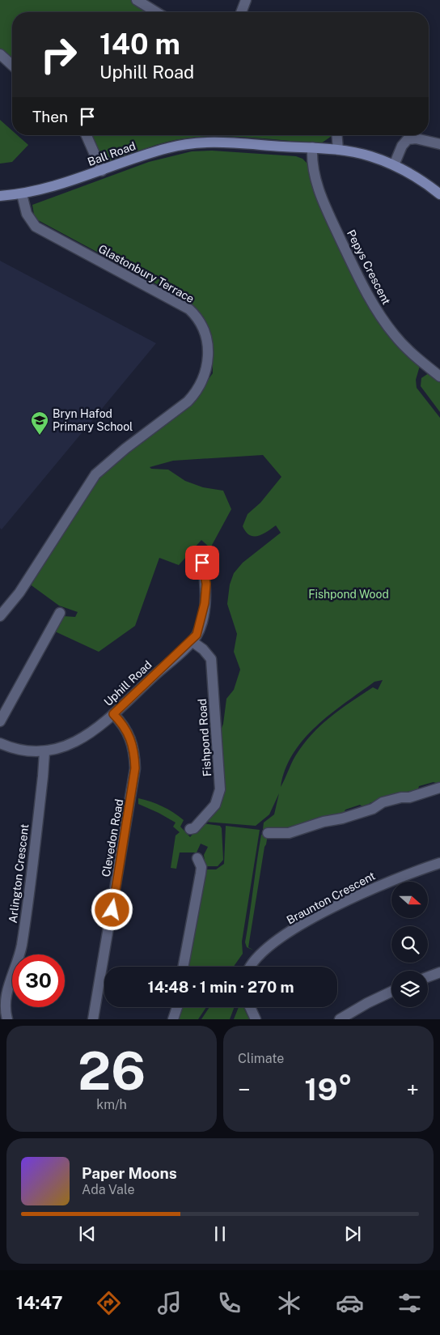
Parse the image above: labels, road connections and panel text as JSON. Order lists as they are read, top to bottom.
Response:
{
  "streets": {
    "street": [
      "Ball Road",
      "Pepys Crescent",
      "Glastonbury Terrace",
      "Uphill Road",
      "Fishpond Road",
      "Clevedon Road",
      "Arlington Crescent",
      "Braunton Crescent"
    ]
  },
  "crossings": [
    ["Ball Road", "Pepys Crescent"],
    ["Ball Road", "Glastonbury Terrace"],
    ["Uphill Road", "Fishpond Road"],
    ["Uphill Road", "Clevedon Road"],
    ["Uphill Road", "Arlington Crescent"]
  ],
  "parks": ["Fishpond Wood"],
  "places": {
    "school or university": ["Bryn Hafod Primary School"]
  },
  "north": "right",
  "page": {
    "turn": ["140 m", "Uphill Road"],
    "then": "Then",
    "limit": "30",
    "trip": "14:48 · 1 min · 270 m",
    "tile": [
      ["26", "km/h"],
      "Climate"
    ],
    "heat": ["−", "19°", "+"],
    "song": ["Paper Moons", "Ada Vale"],
    "tabs": "14:47"
  }
}
